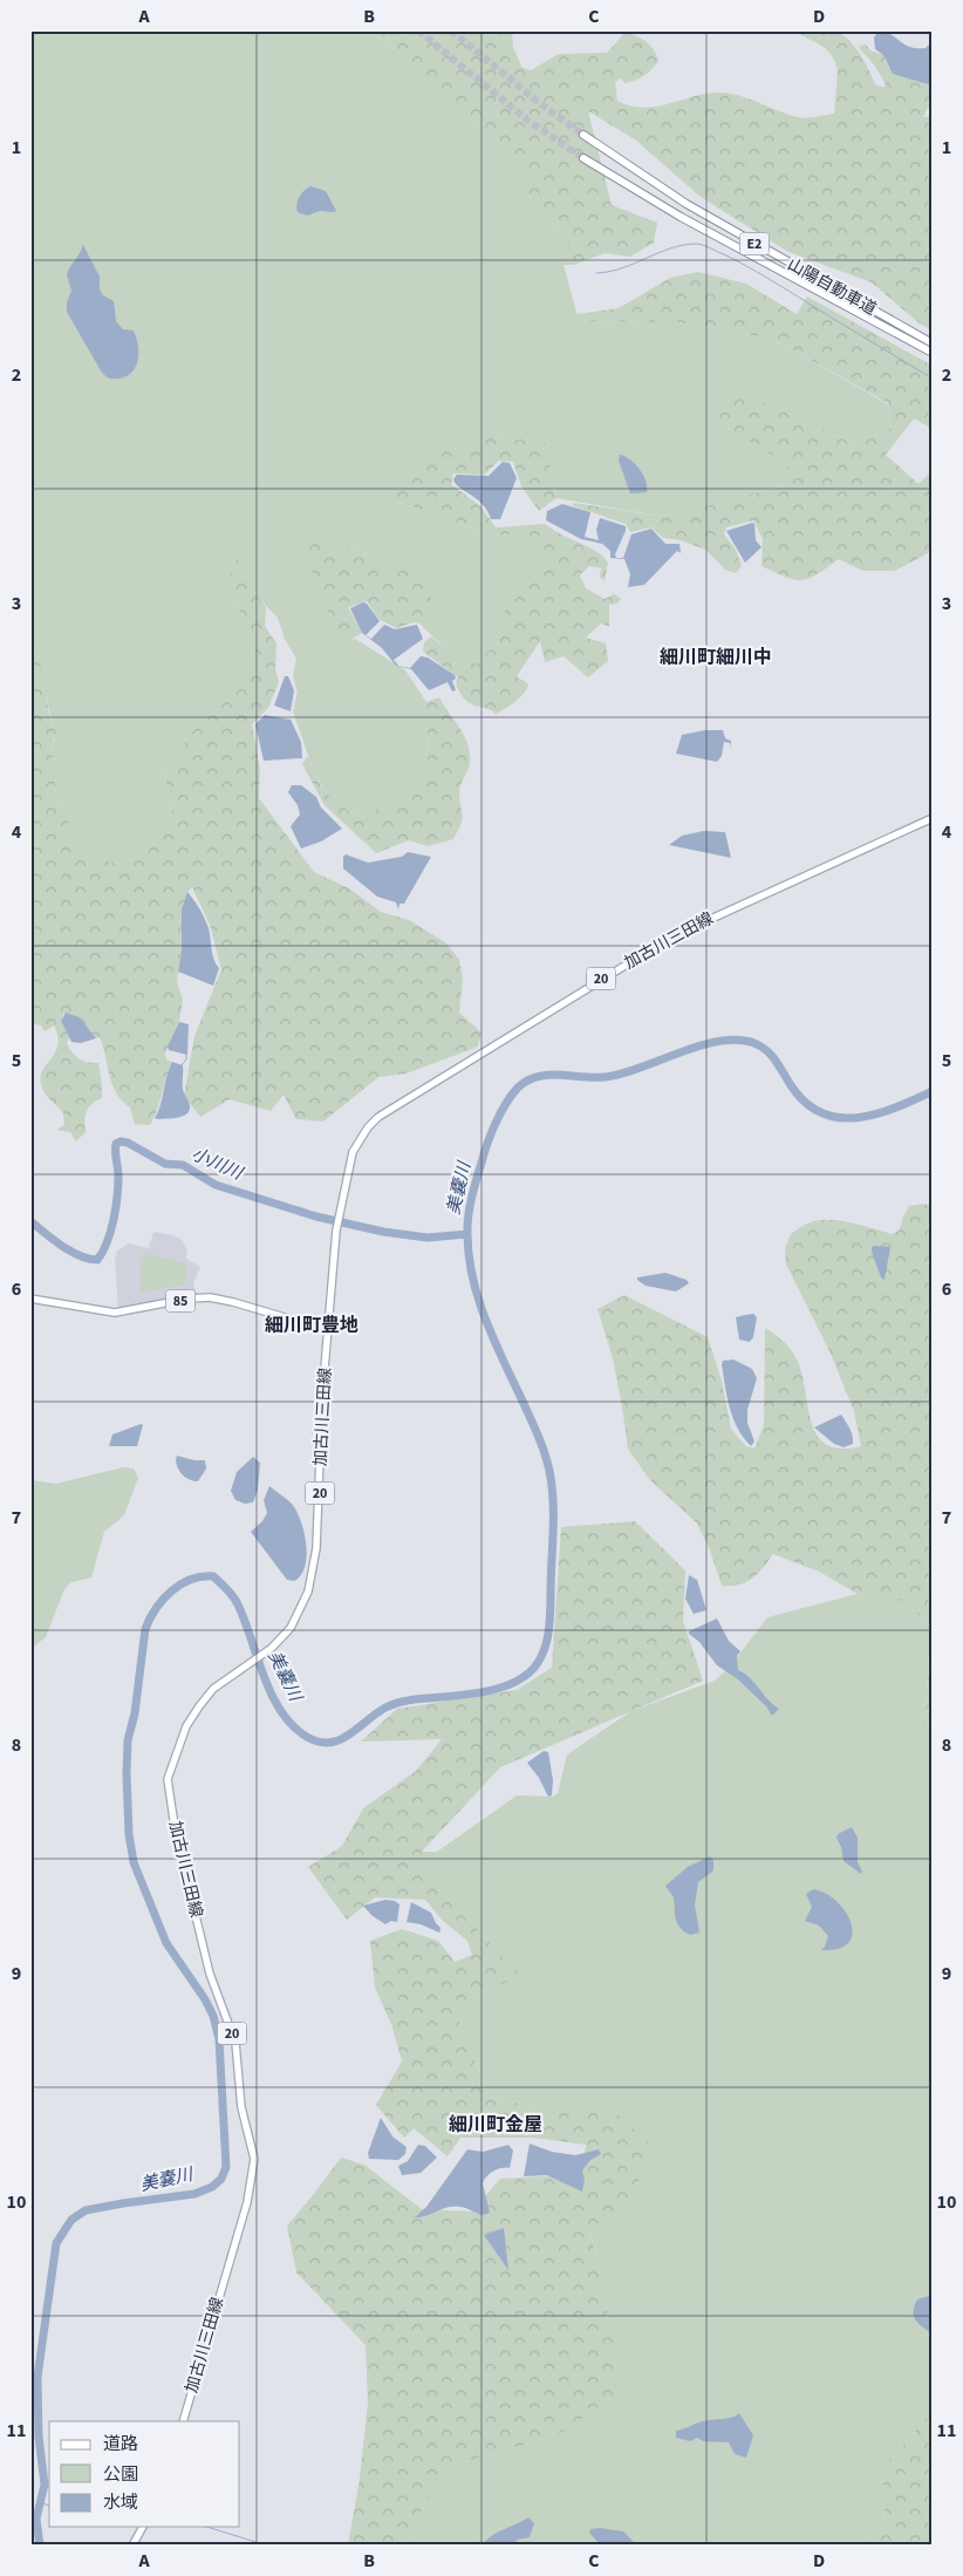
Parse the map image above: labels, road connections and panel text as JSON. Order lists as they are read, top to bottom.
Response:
{
  "streets": {
    "highway": ["E2", "山陽自動車道"],
    "main road": ["加古川三田線", "20", "85"]
  },
  "crossings": [
    ["加古川三田線", "85"]
  ],
  "districts": ["細川町細川中", "細川町豊地", "細川町金屋"],
  "water": ["小川川", "美嚢川"],
  "legend": ["道路", "公園", "水域"],
  "grid": {
    "columns": [
      "A",
      "B",
      "C",
      "D"
    ],
    "rows": [
      "1",
      "2",
      "3",
      "4",
      "5",
      "6",
      "7",
      "8",
      "9",
      "10",
      "11"
    ]
  }
}
